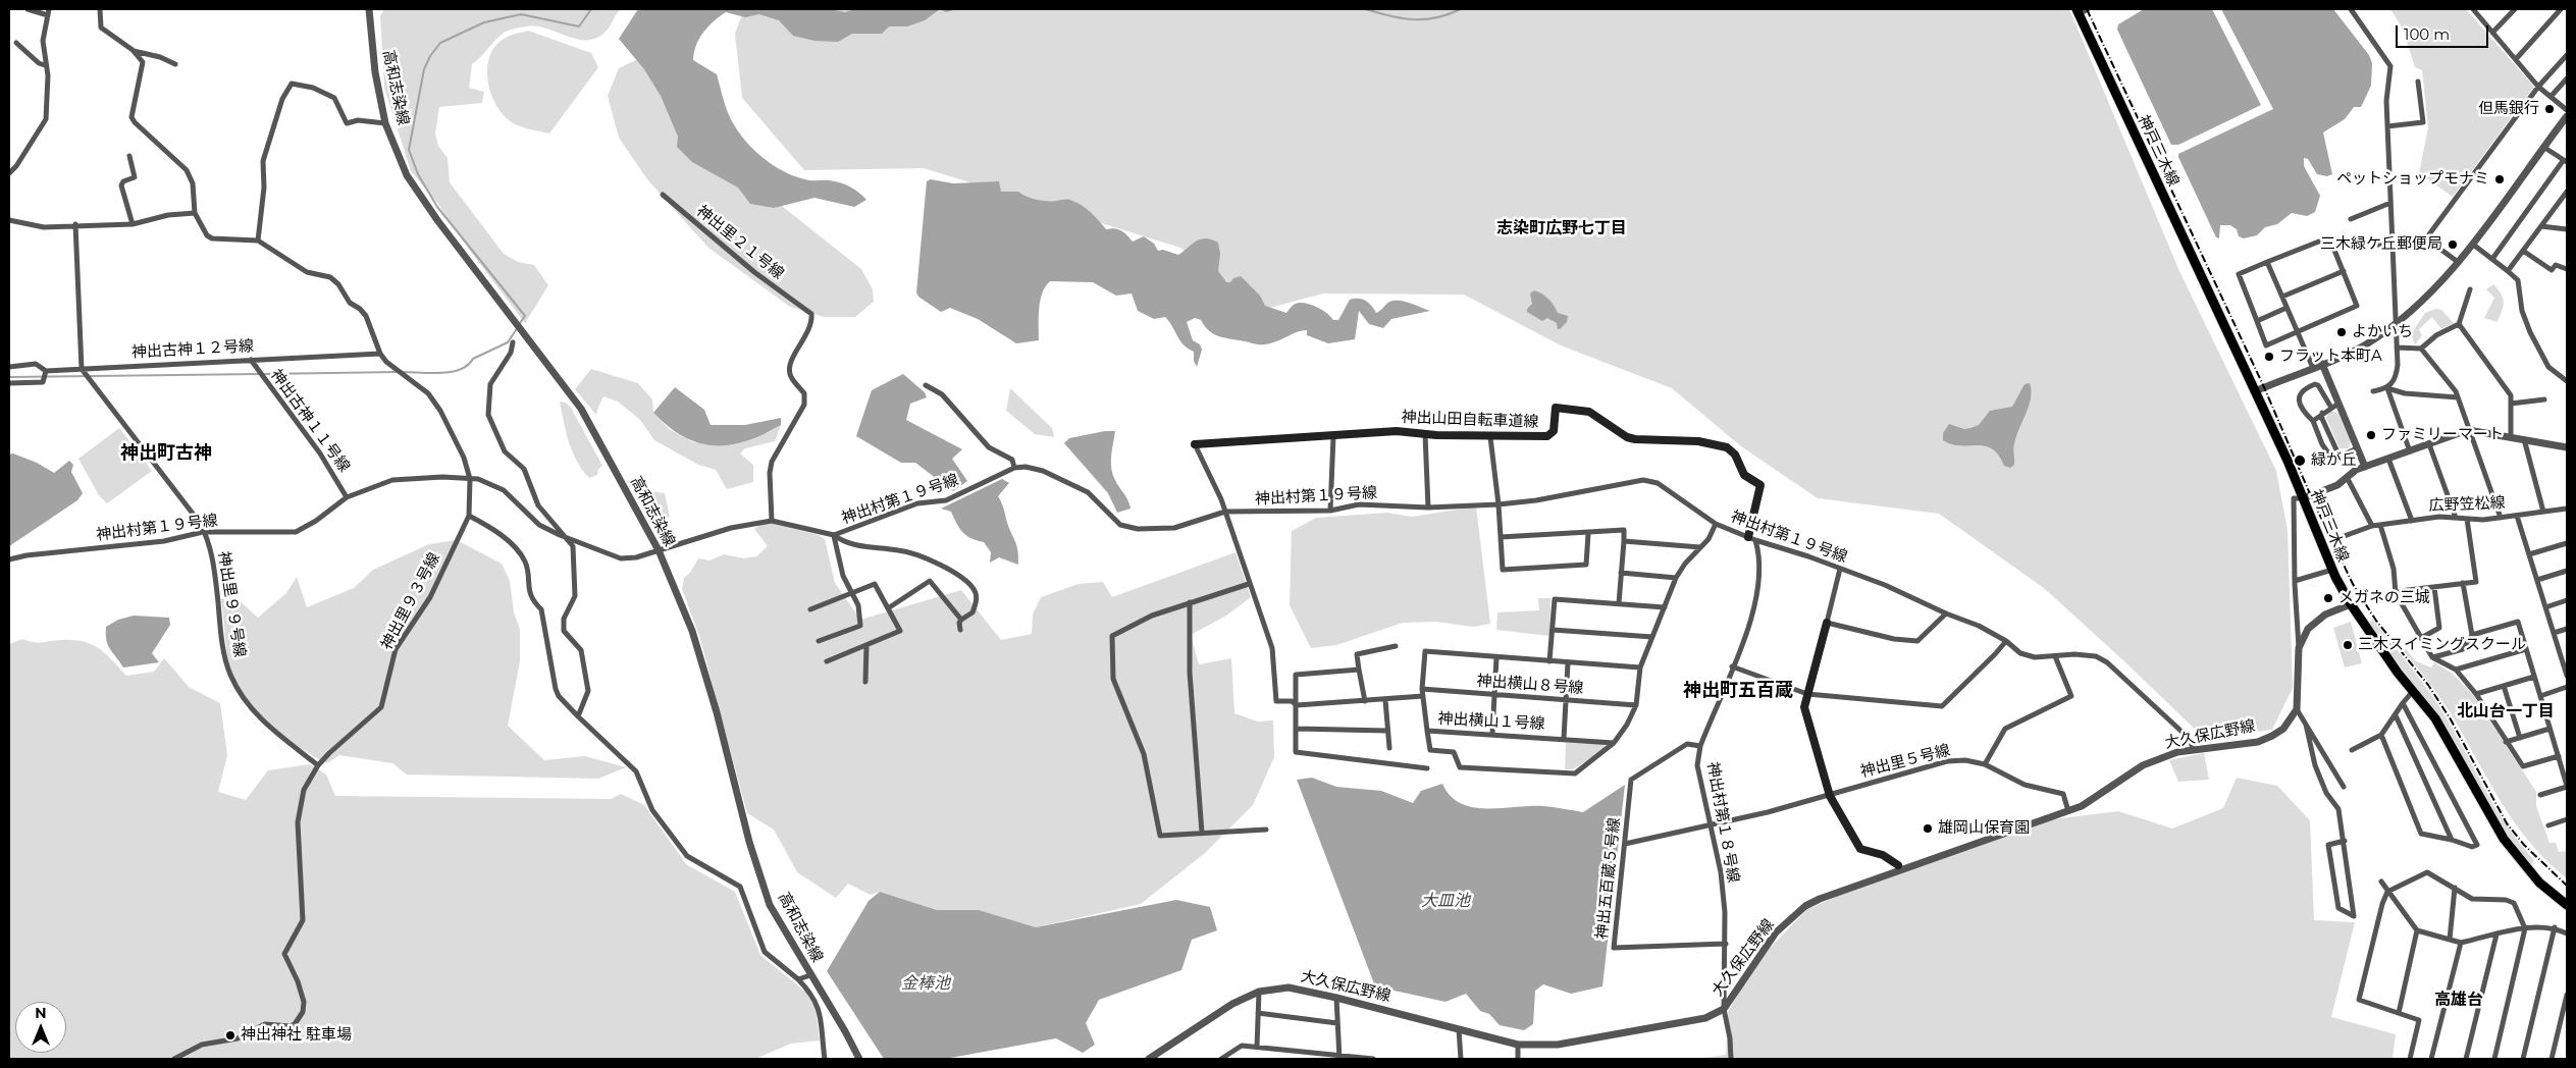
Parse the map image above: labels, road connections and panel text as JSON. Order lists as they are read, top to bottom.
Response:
{
  "streets": {
    "main road": ["神戸三木線", "神出山田自転車道線"],
    "street": [
      "高和志染線",
      "神出里２１号線",
      "神出古神１２号線",
      "神出古神１１号線",
      "神出村第１９号線",
      "広野笠松線",
      "神出里９３号線",
      "神出里９９号線",
      "神出横山８号線",
      "神出横山１号線",
      "大久保広野線",
      "神出里５号線",
      "神出村第１８号線",
      "神出五百蔵５号線"
    ]
  },
  "crossings": [
    ["高和志染線", "神出村第１９号線"],
    ["神出里２１号線", "神出村第１９号線"],
    ["神出古神１２号線", "神出古神１１号線"],
    ["神出山田自転車道線", "神出村第１９号線"],
    ["神出山田自転車道線", "神出村第１８号線"],
    ["神出古神１１号線", "神出村第１９号線"],
    ["神出村第１９号線", "神出里９９号線"],
    ["神出村第１９号線", "大久保広野線"],
    ["神出村第１９号線", "神出村第１８号線"],
    ["神出里９３号線", "神出里９９号線"],
    ["神出横山８号線", "神出横山１号線"],
    ["大久保広野線", "神出里５号線"],
    ["大久保広野線", "神出村第１８号線"],
    ["神出里５号線", "神出村第１８号線"],
    ["神出里５号線", "神出五百蔵５号線"],
    ["神出村第１８号線", "神出五百蔵５号線"]
  ],
  "districts": [
    "志染町広野七丁目",
    "神出町古神",
    "神出町五百蔵",
    "北山台一丁目",
    "高雄台"
  ],
  "water": ["大皿池", "金棒池"],
  "places": [
    "但馬銀行",
    "ペットショップモナミ",
    "三木緑ケ丘郵便局",
    "よかいち",
    "フラット本町A",
    "ファミリーマート",
    "緑が丘",
    "メガネの三城",
    "三木スイミングスクール",
    "雄岡山保育園",
    "神出神社 駐車場"
  ],
  "scale_bar": "100 m",
  "north": "top"
}
